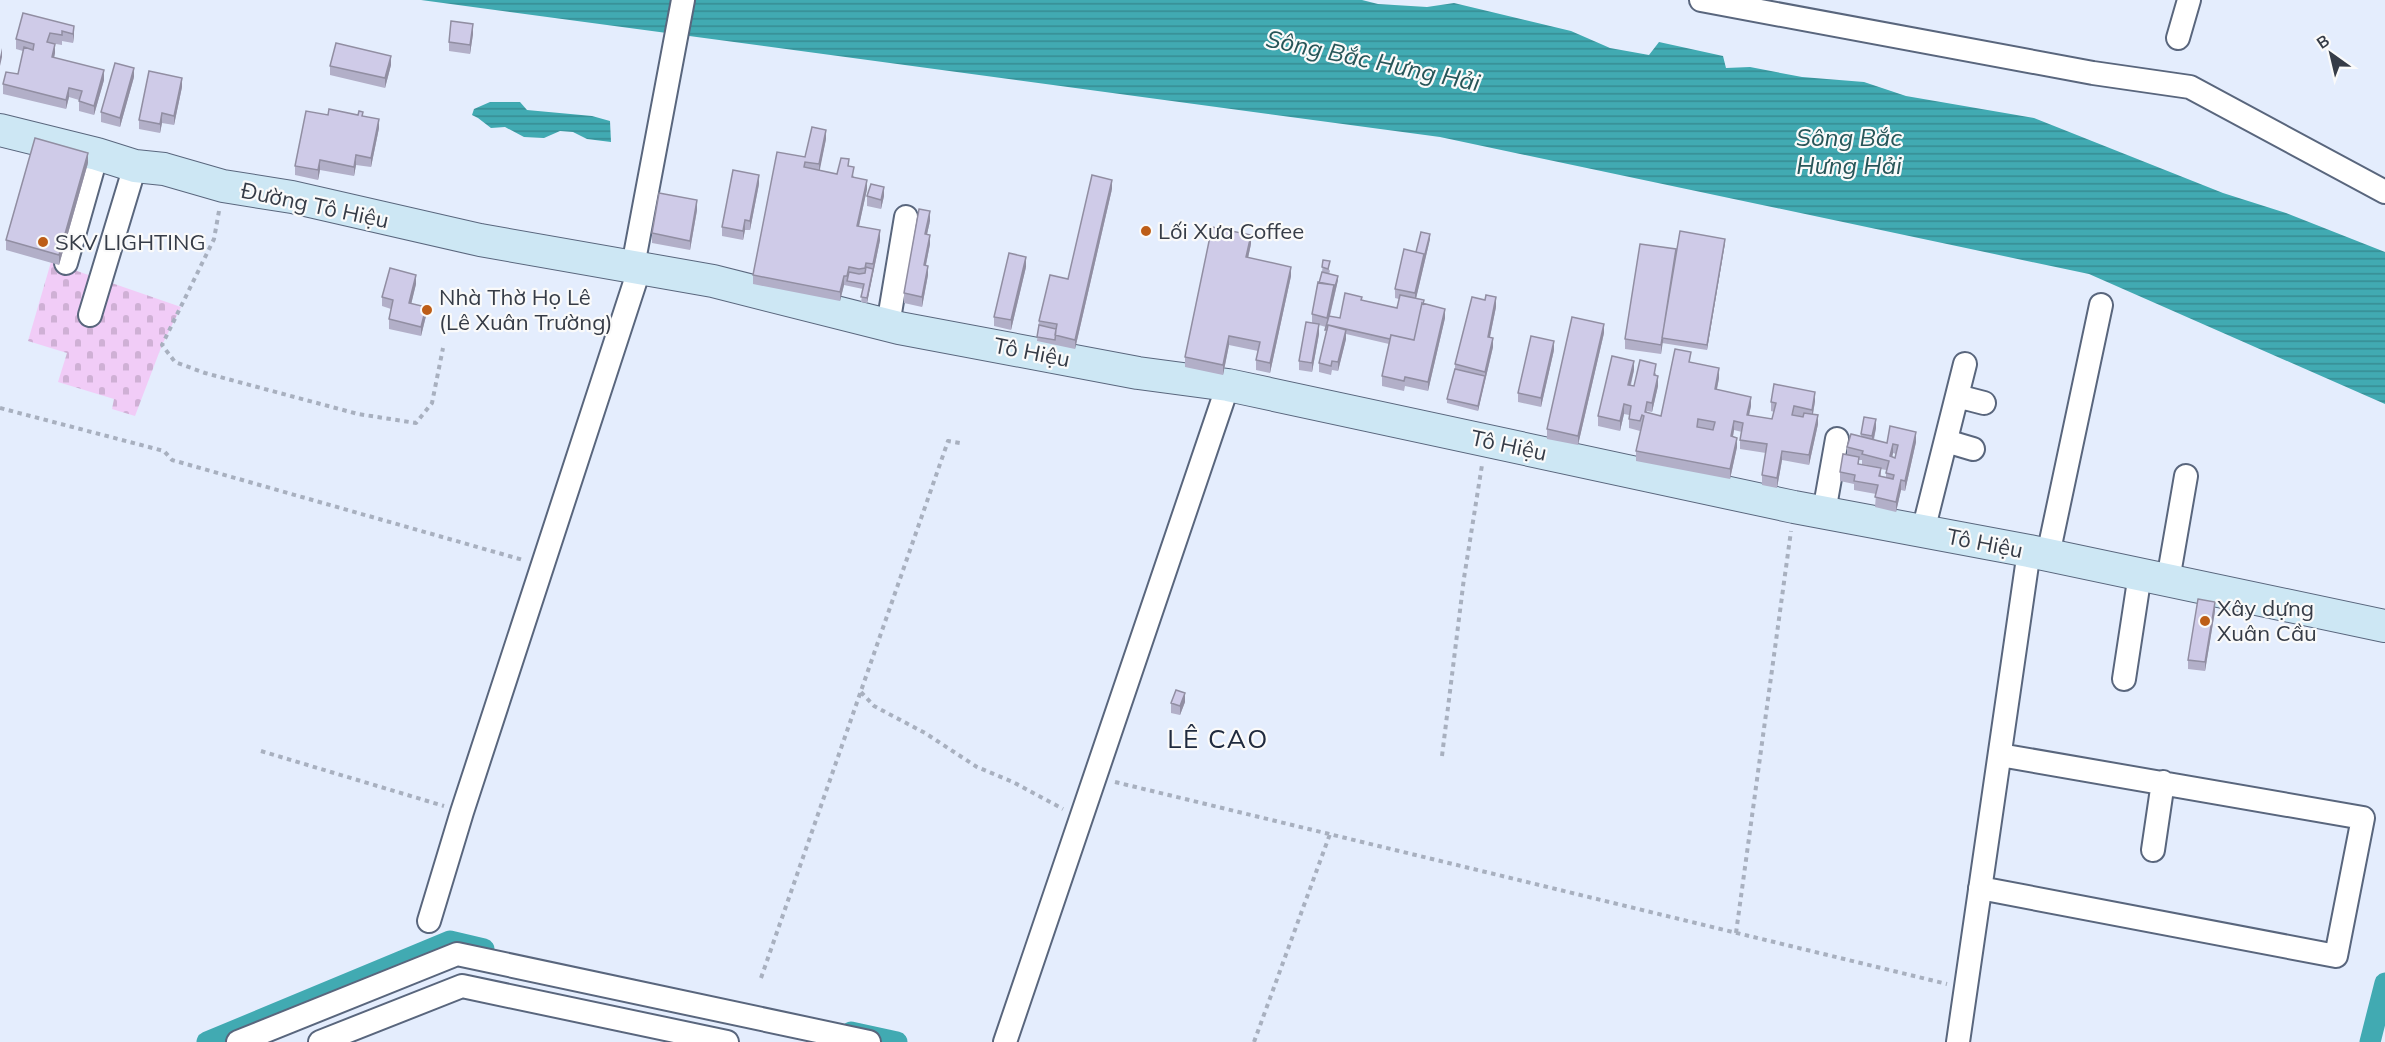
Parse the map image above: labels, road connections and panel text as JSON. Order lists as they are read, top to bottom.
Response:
{
  "streets": {
    "main road": ["Đường Tô Hiệu", "Tô Hiệu"]
  },
  "crossings": [
    ["Đường Tô Hiệu", "Tô Hiệu"]
  ],
  "districts": ["LÊ CAO"],
  "water": ["Sông Bắc Hưng Hải"],
  "places": [
    "Lối Xưa Coffee",
    "SKV LIGHTING",
    "Nhà Thờ Họ Lê (Lê Xuân Trường)",
    "Xây dựng Xuân Cầu"
  ],
  "north": "top left"
}
